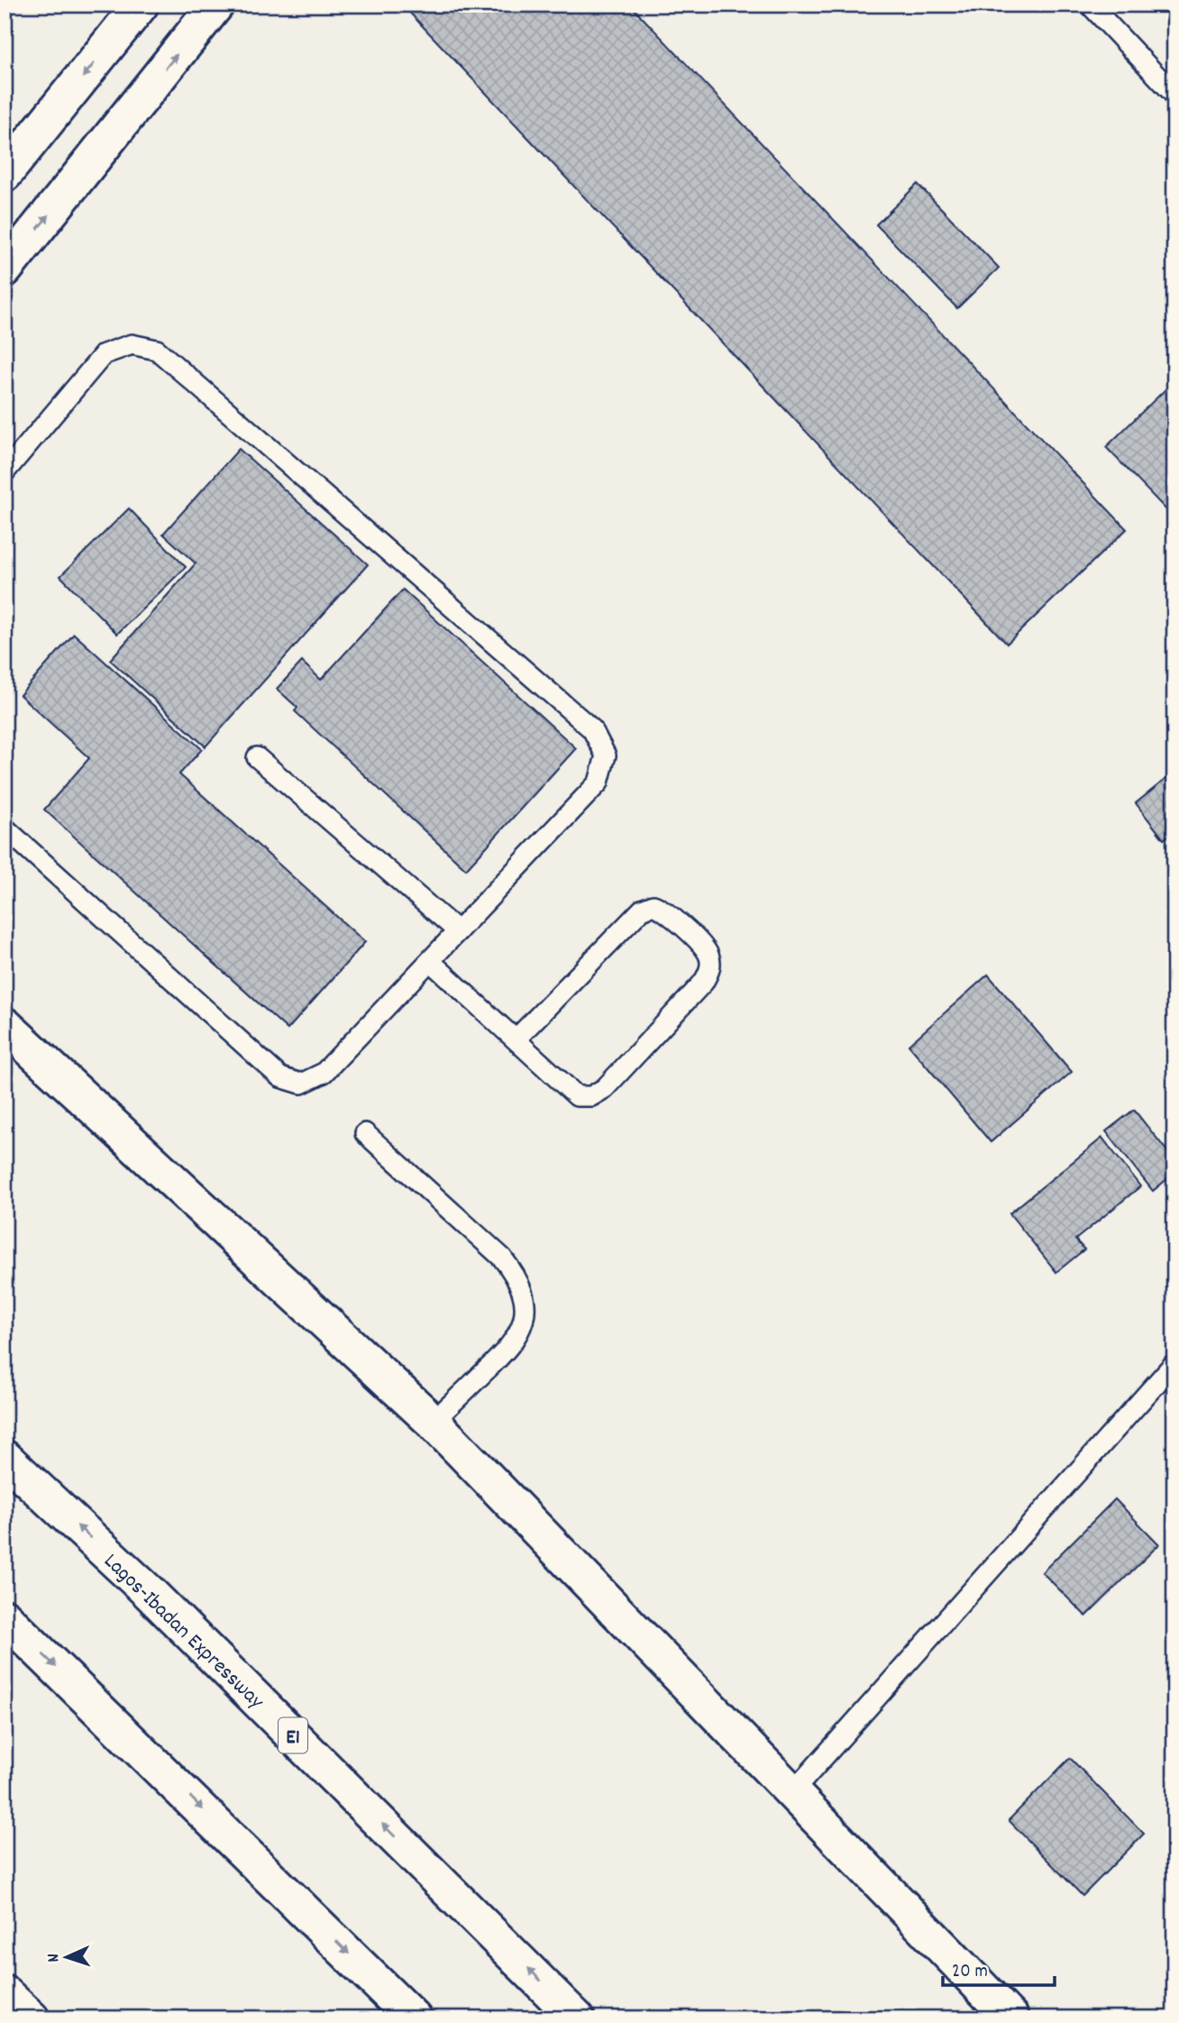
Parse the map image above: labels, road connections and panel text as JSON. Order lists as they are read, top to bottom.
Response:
{
  "streets": {
    "main road": ["Lagos-Ibadan Expressway", "E1"]
  },
  "scale_bar": "20 m",
  "north": "left"
}
